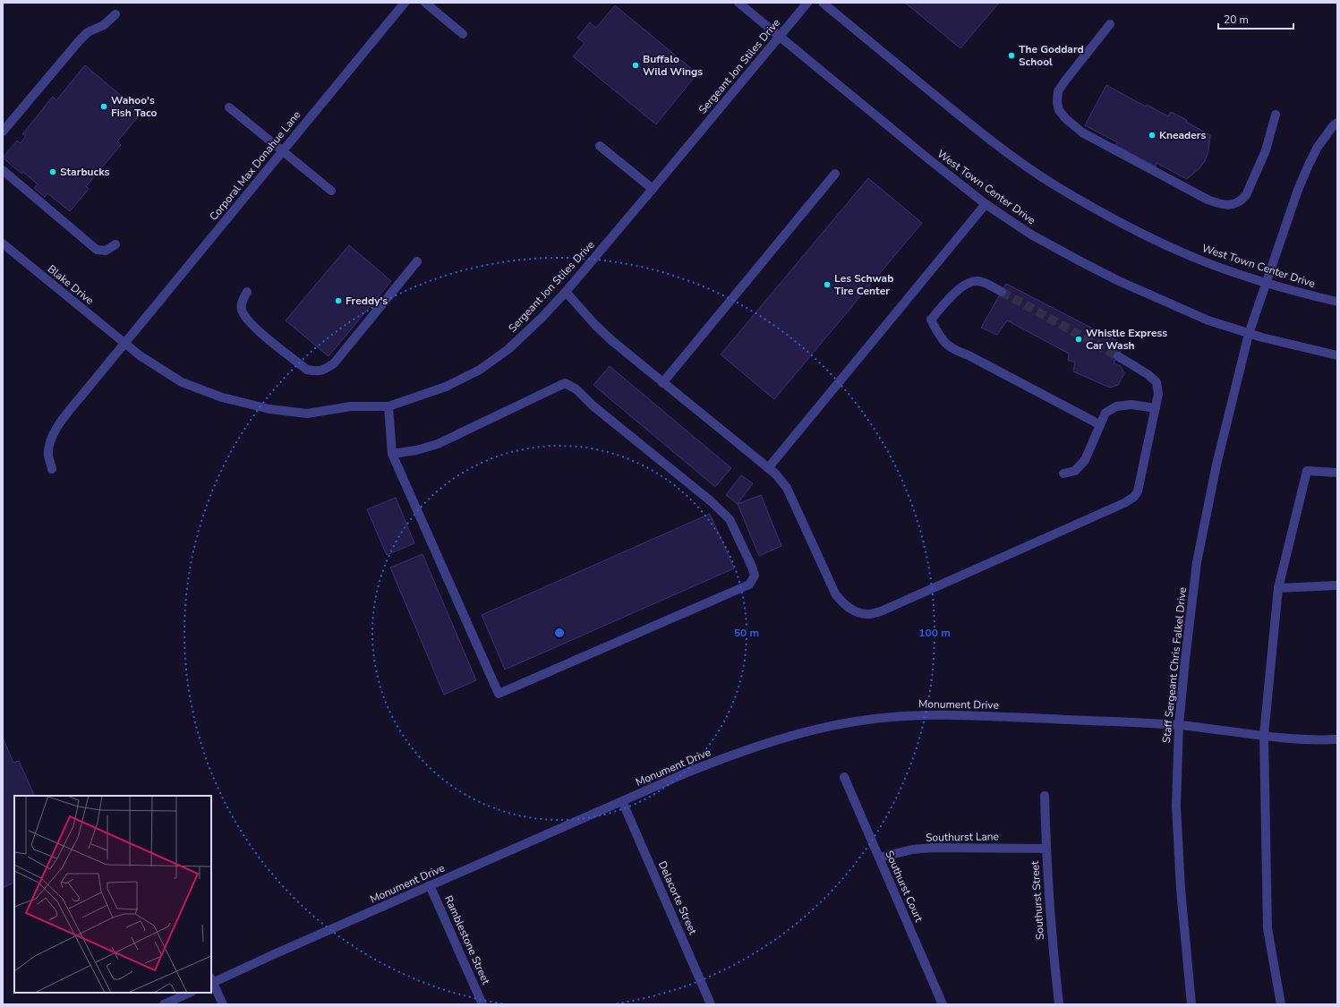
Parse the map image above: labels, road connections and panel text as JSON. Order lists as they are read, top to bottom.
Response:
{
  "streets": {
    "street": [
      "Sergeant Jon Stiles Drive",
      "Corporal Max Donahue Lane",
      "West Town Center Drive",
      "Blake Drive",
      "Staff Sergeant Chris Falkel Drive",
      "Monument Drive",
      "Southurst Lane",
      "Southurst Court",
      "Delacorte Street",
      "Southurst Street",
      "Ramblestone Street"
    ]
  },
  "crossings": [
    ["Sergeant Jon Stiles Drive", "Corporal Max Donahue Lane"],
    ["Sergeant Jon Stiles Drive", "West Town Center Drive"],
    ["Sergeant Jon Stiles Drive", "Blake Drive"],
    ["Corporal Max Donahue Lane", "Blake Drive"],
    ["West Town Center Drive", "Staff Sergeant Chris Falkel Drive"],
    ["Staff Sergeant Chris Falkel Drive", "Monument Drive"],
    ["Monument Drive", "Delacorte Street"],
    ["Monument Drive", "Ramblestone Street"],
    ["Southurst Lane", "Southurst Court"],
    ["Southurst Lane", "Southurst Street"]
  ],
  "places": [
    "The Goddard School",
    "Buffalo Wild Wings",
    "Wahoo's Fish Taco",
    "Kneaders",
    "Starbucks",
    "Les Schwab Tire Center",
    "Freddy's",
    "Whistle Express Car Wash"
  ],
  "scale_bar": "20 m",
  "rings": ["50 m", "100 m"]
}
